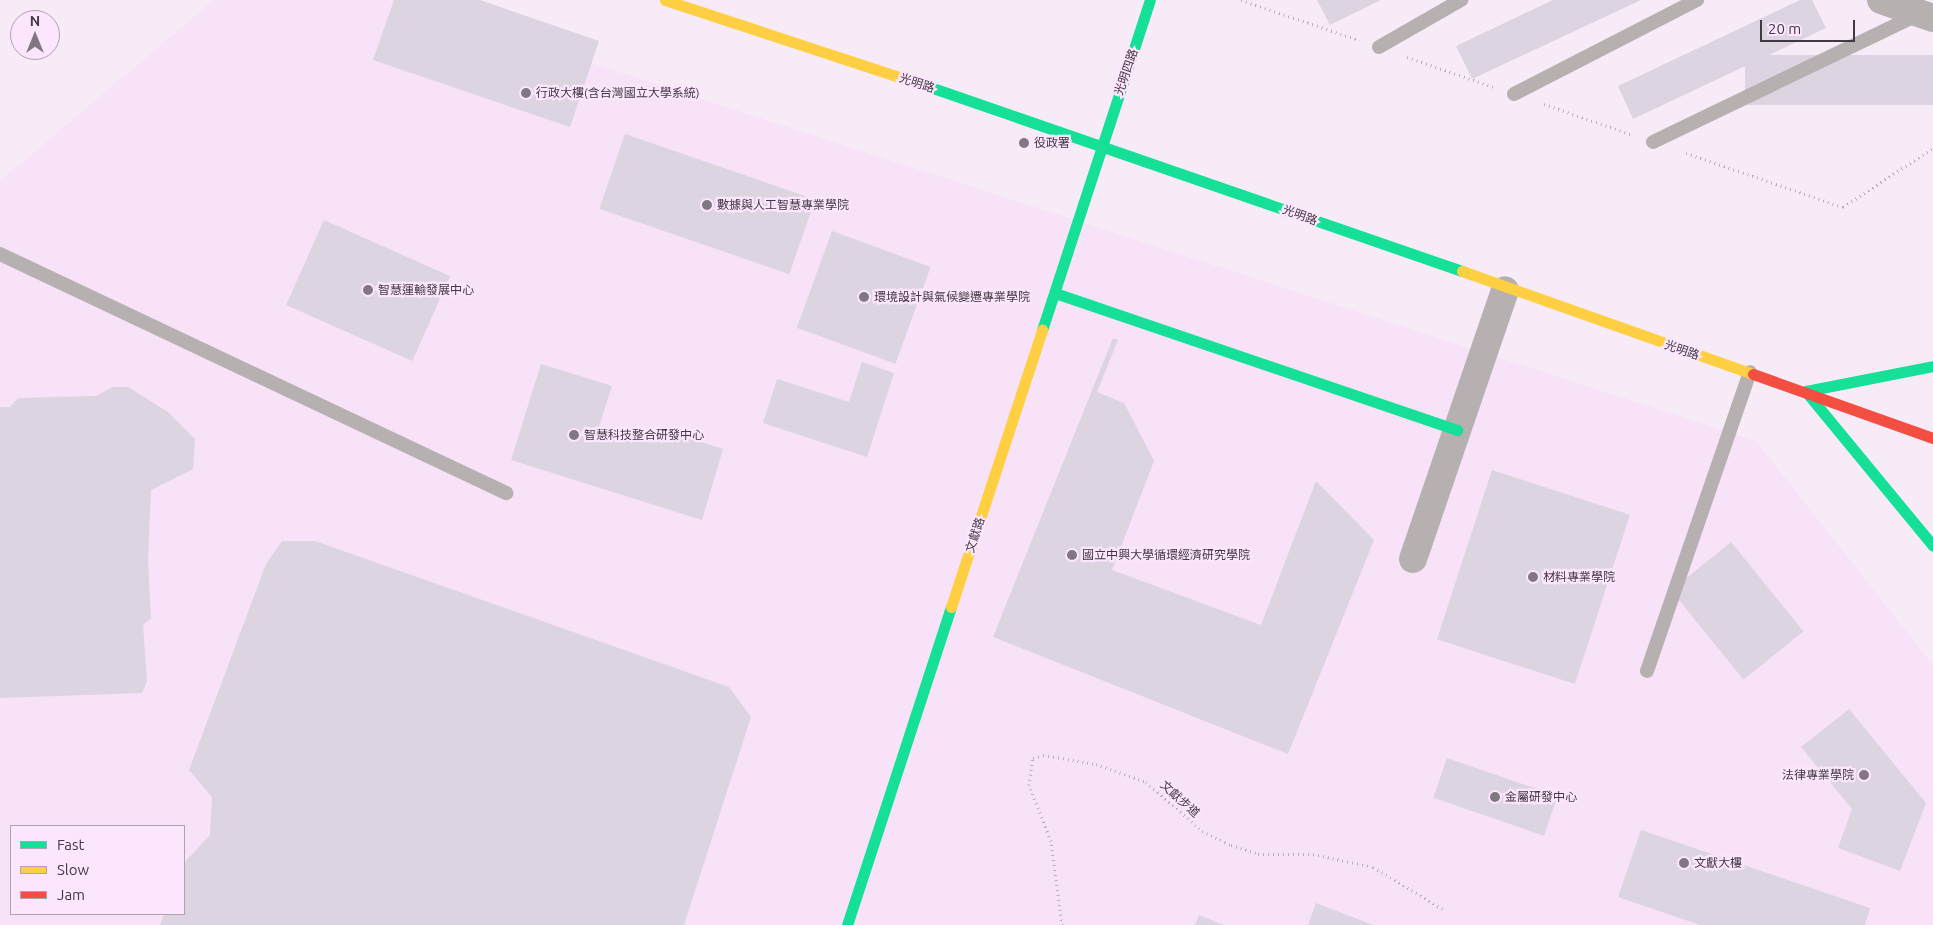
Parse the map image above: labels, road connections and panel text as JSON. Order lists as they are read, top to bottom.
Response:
{
  "streets": {
    "street": ["光明四路", "光明路", "文獻路"],
    "path": ["文獻步道"]
  },
  "crossings": [
    ["光明四路", "光明路"],
    ["光明四路", "文獻路"],
    ["光明路", "文獻路"]
  ],
  "places": [
    "行政大樓(含台灣國立大學系統)",
    "役政署",
    "數據與人工智慧專業學院",
    "智慧運輸發展中心",
    "環境設計與氣候變遷專業學院",
    "智慧科技整合研發中心",
    "國立中興大學循環經濟研究學院",
    "材料專業學院",
    "法律專業學院",
    "金屬研發中心",
    "文獻大樓"
  ],
  "legend": ["Fast", "Slow", "Jam"],
  "scale_bar": "20 m",
  "north": "top"
}
